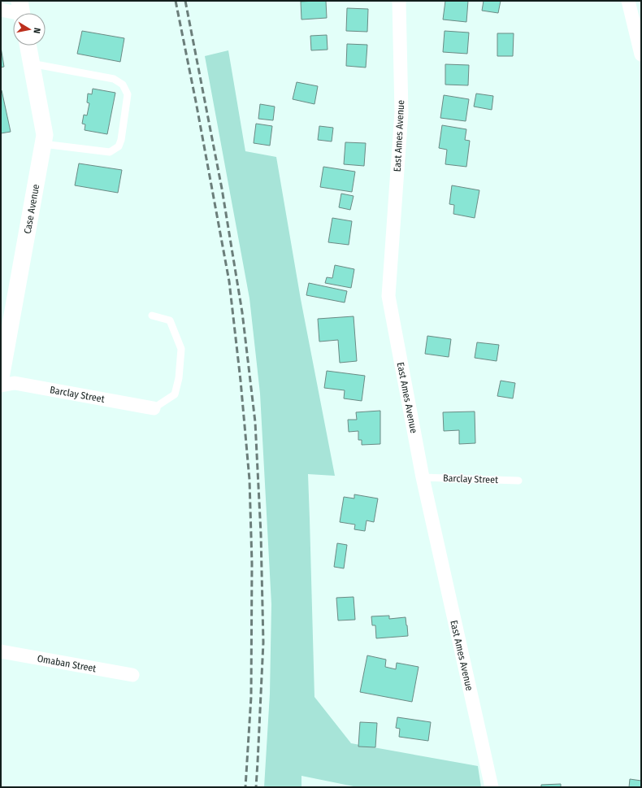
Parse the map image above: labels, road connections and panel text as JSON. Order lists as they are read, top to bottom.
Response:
{
  "streets": {
    "street": [
      "East Ames Avenue",
      "Case Avenue",
      "Barclay Street",
      "Omaban Street"
    ]
  },
  "crossings": [
    ["East Ames Avenue", "Barclay Street"]
  ],
  "north": "right"
}
